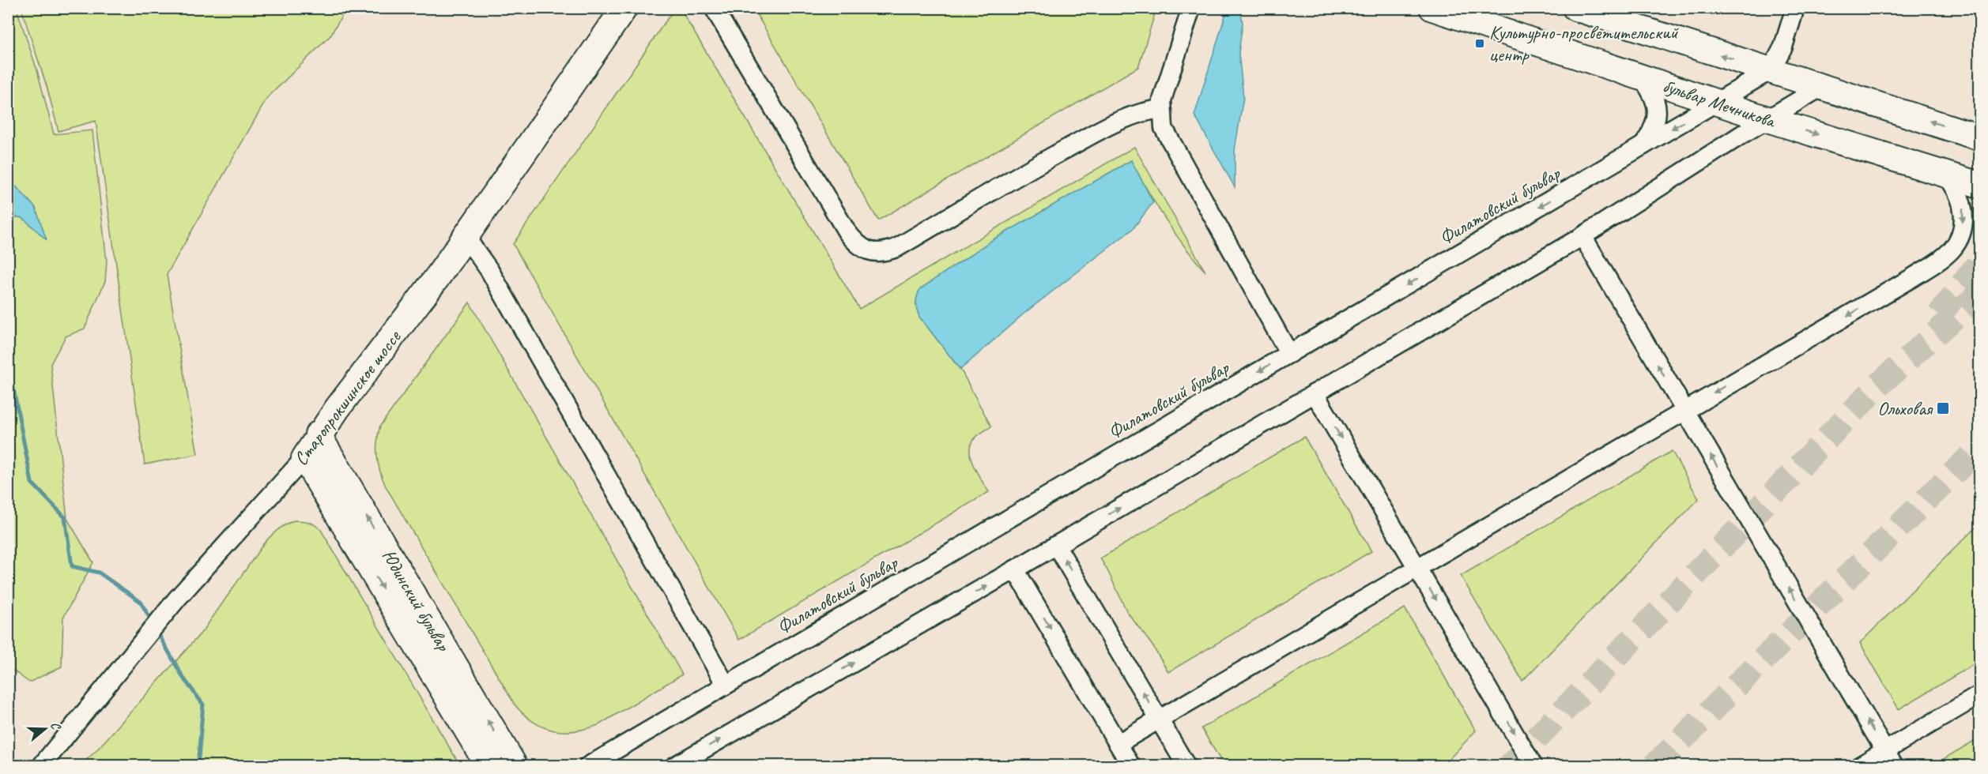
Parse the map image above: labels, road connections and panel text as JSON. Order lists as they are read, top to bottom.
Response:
{
  "streets": {
    "street": [
      "бульвар Мечникова",
      "Филатовский бульвар",
      "Старопрокшинское шоссе",
      "Юдинский бульвар"
    ]
  },
  "crossings": [
    ["бульвар Мечникова", "Филатовский бульвар"],
    ["Старопрокшинское шоссе", "Юдинский бульвар"]
  ],
  "places": {
    "transit": ["Культурно-просветительский центр", "Ольховая"]
  },
  "north": "right"
}
